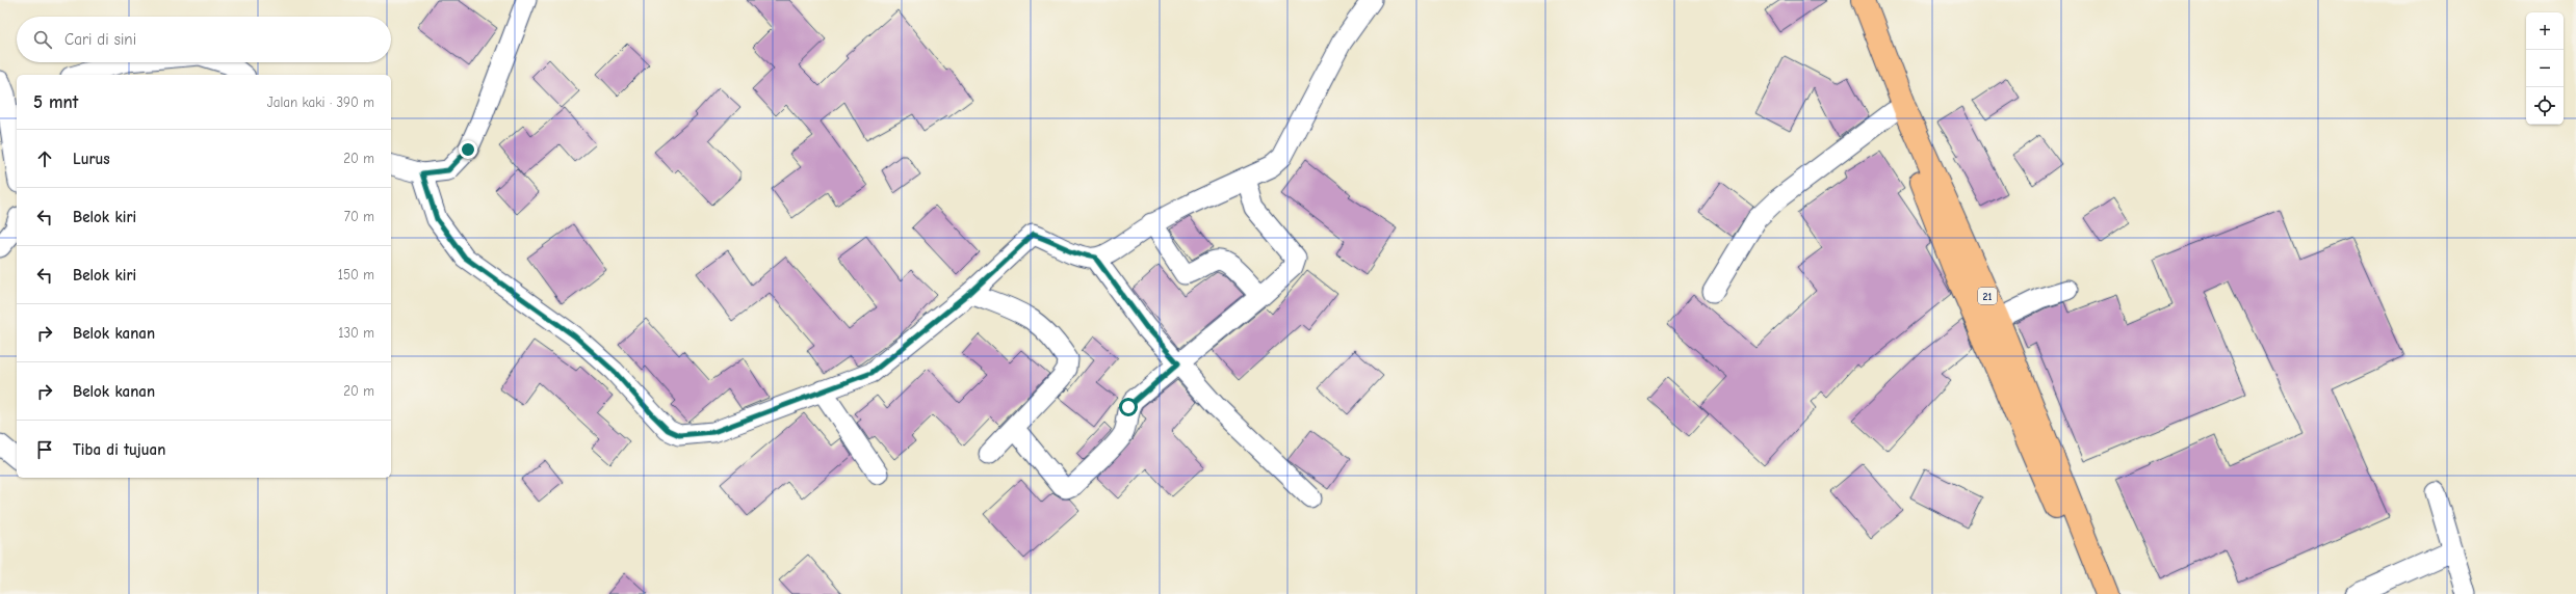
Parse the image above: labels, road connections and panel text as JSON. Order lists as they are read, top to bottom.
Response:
{
  "streets": {
    "highway": ["21"]
  },
  "page": {
    "map_buttons": ["+", "−"],
    "search": "Cari di sini",
    "heading": ["5 mnt", "Jalan kaki · 390 m"],
    "list": [
      ["Lurus", "20 m"],
      ["Belok kiri", "70 m"],
      ["Belok kiri", "150 m"],
      ["Belok kanan", "130 m"],
      ["Belok kanan", "20 m"],
      "Tiba di tujuan"
    ]
  }
}
